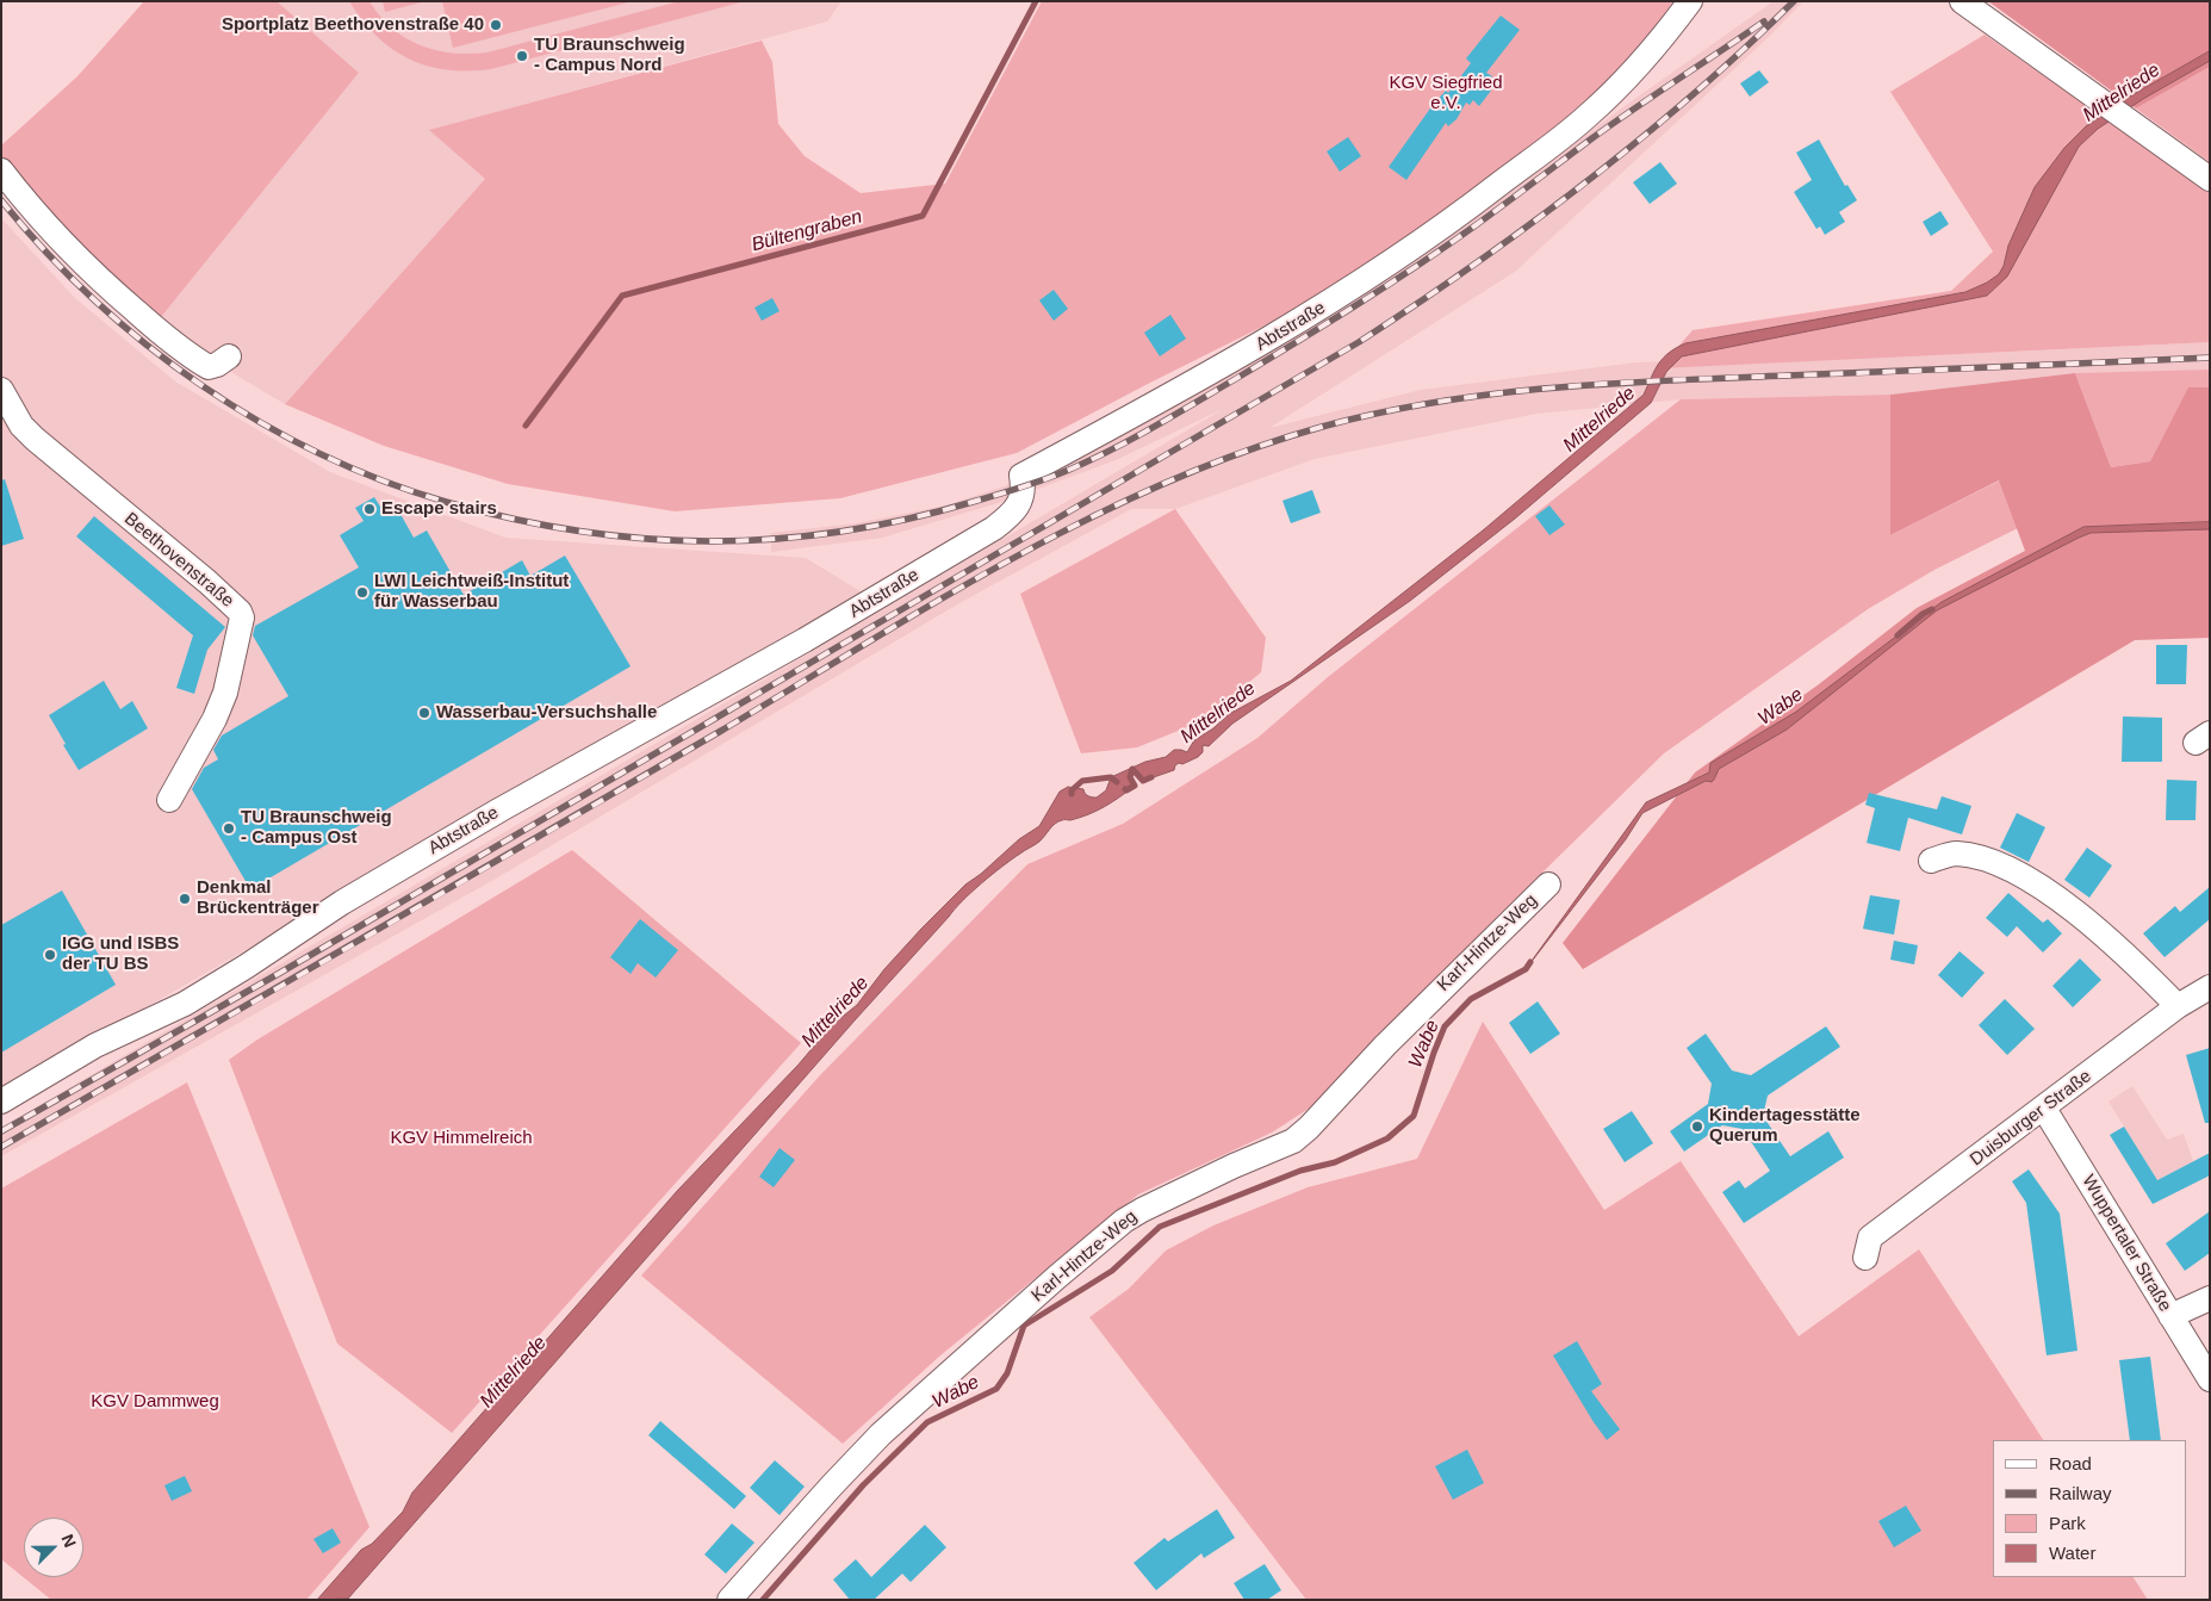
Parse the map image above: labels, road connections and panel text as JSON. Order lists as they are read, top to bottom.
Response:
{
  "streets": {
    "street": [
      "Abtstraße",
      "Beethovenstraße",
      "Karl-Hintze-Weg",
      "Duisburger Straße",
      "Wuppertaler Straße"
    ]
  },
  "crossings": [
    ["Duisburger Straße", "Wuppertaler Straße"]
  ],
  "water": ["Mittelriede", "Bültengraben", "Wabe"],
  "parks": ["KGV Siegfried e.V.", "KGV Himmelreich", "KGV Dammweg"],
  "places": [
    "Sportplatz Beethovenstraße 40",
    "TU Braunschweig - Campus Nord",
    "Escape stairs",
    "LWI Leichtweiß-Institut für Wasserbau",
    "Wasserbau-Versuchshalle",
    "TU Braunschweig - Campus Ost",
    "Denkmal Brückenträger",
    "IGG und ISBS der TU BS",
    "Kindertagesstätte Querum"
  ],
  "legend": [
    "Road",
    "Railway",
    "Park",
    "Water"
  ],
  "north": "top right"
}
